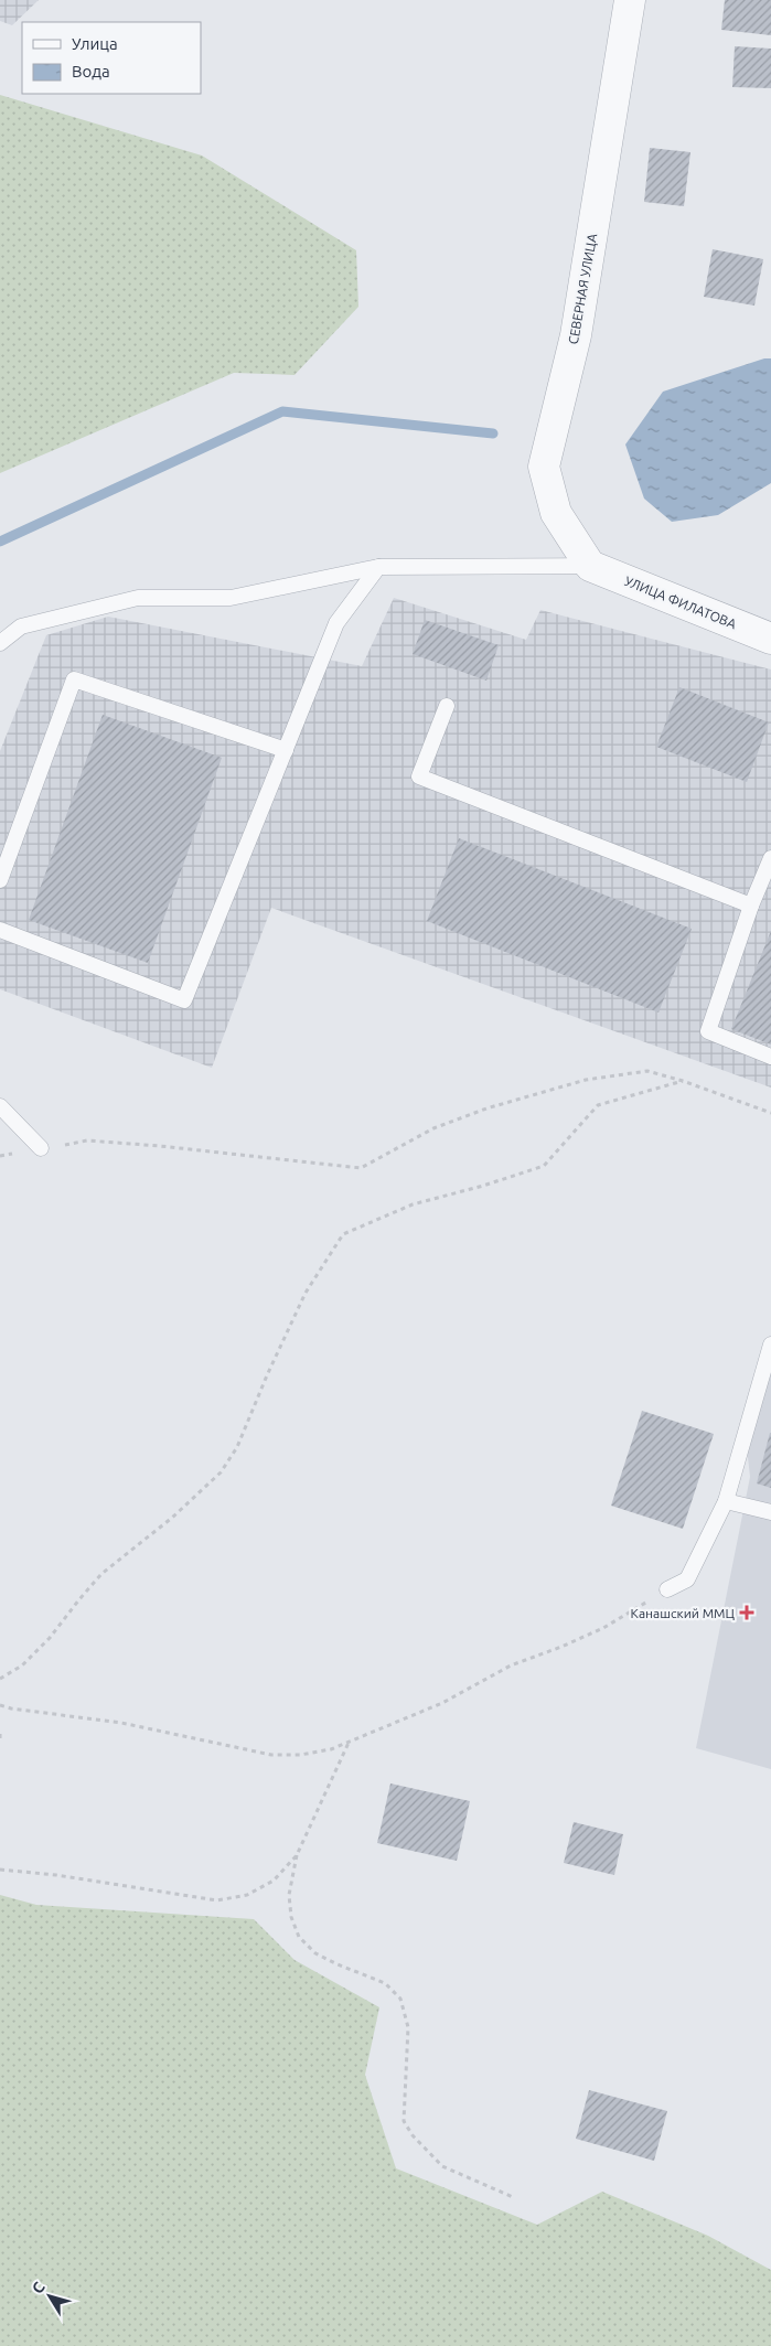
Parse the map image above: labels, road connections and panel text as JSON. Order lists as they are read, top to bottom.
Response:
{
  "streets": {
    "street": ["СЕВЕРНАЯ УЛИЦА", "УЛИЦА ФИЛАТОВА"]
  },
  "crossings": [
    ["СЕВЕРНАЯ УЛИЦА", "УЛИЦА ФИЛАТОВА"]
  ],
  "places": {
    "health": ["Канашский ММЦ"]
  },
  "legend": ["Улица", "Вода"],
  "north": "top left"
}
